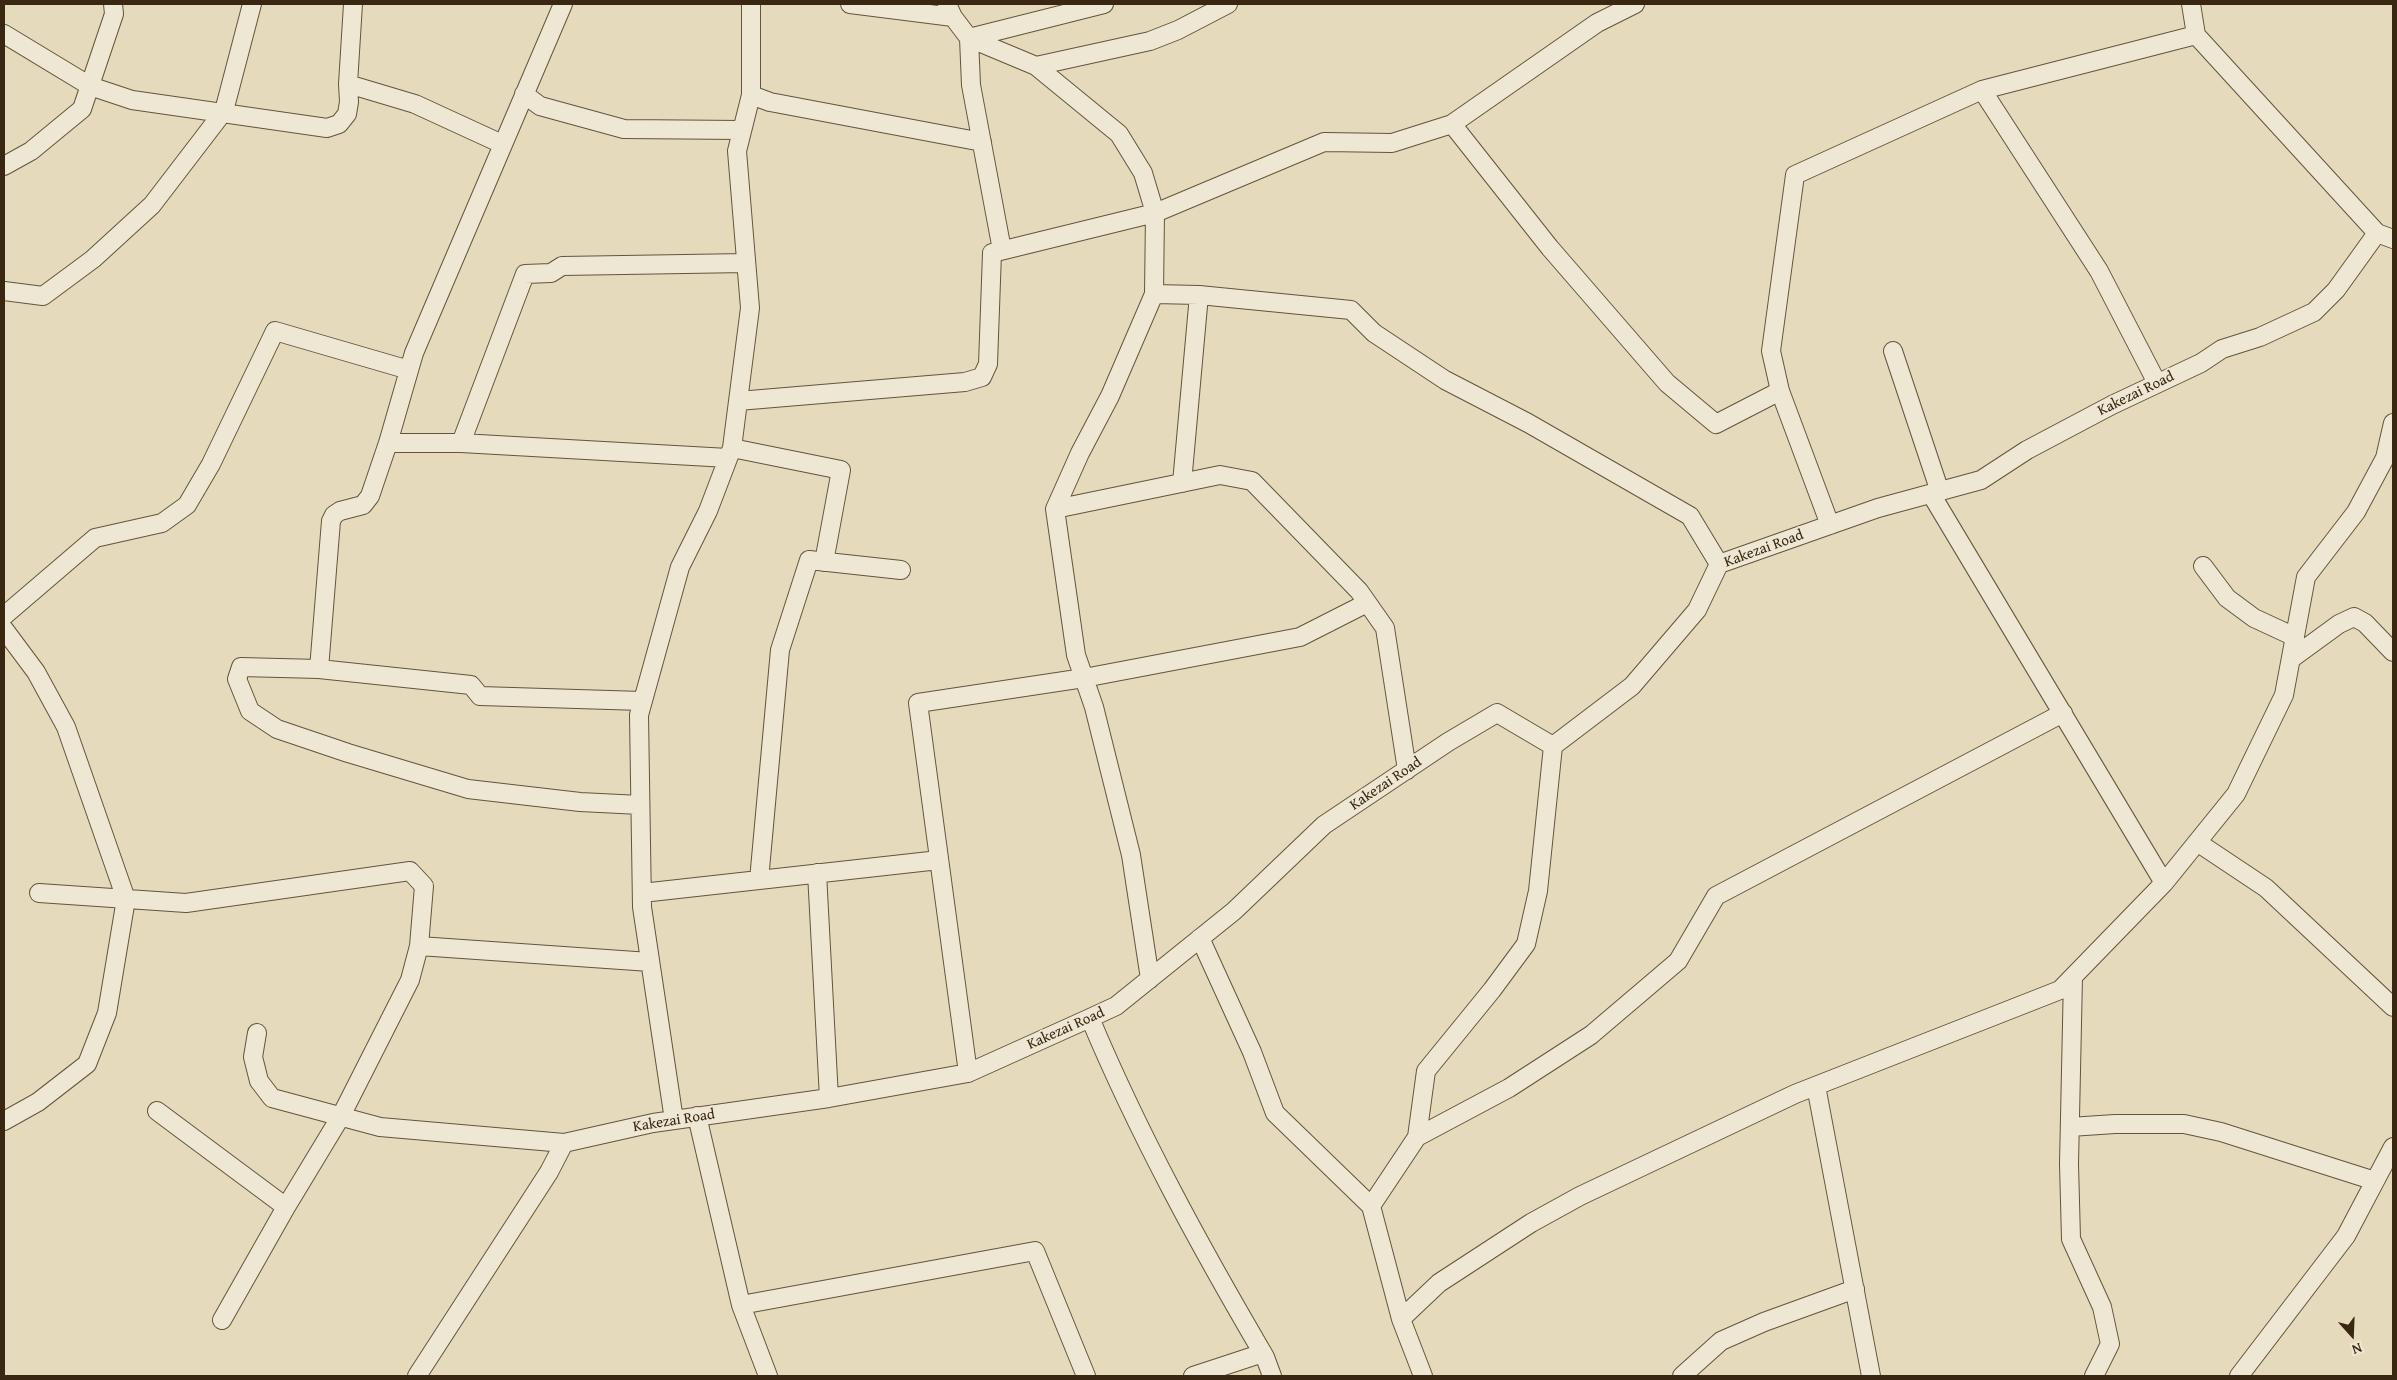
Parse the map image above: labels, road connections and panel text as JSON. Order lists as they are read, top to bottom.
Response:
{
  "streets": {
    "street": ["Kakezai Road"]
  },
  "north": "bottom"
}
